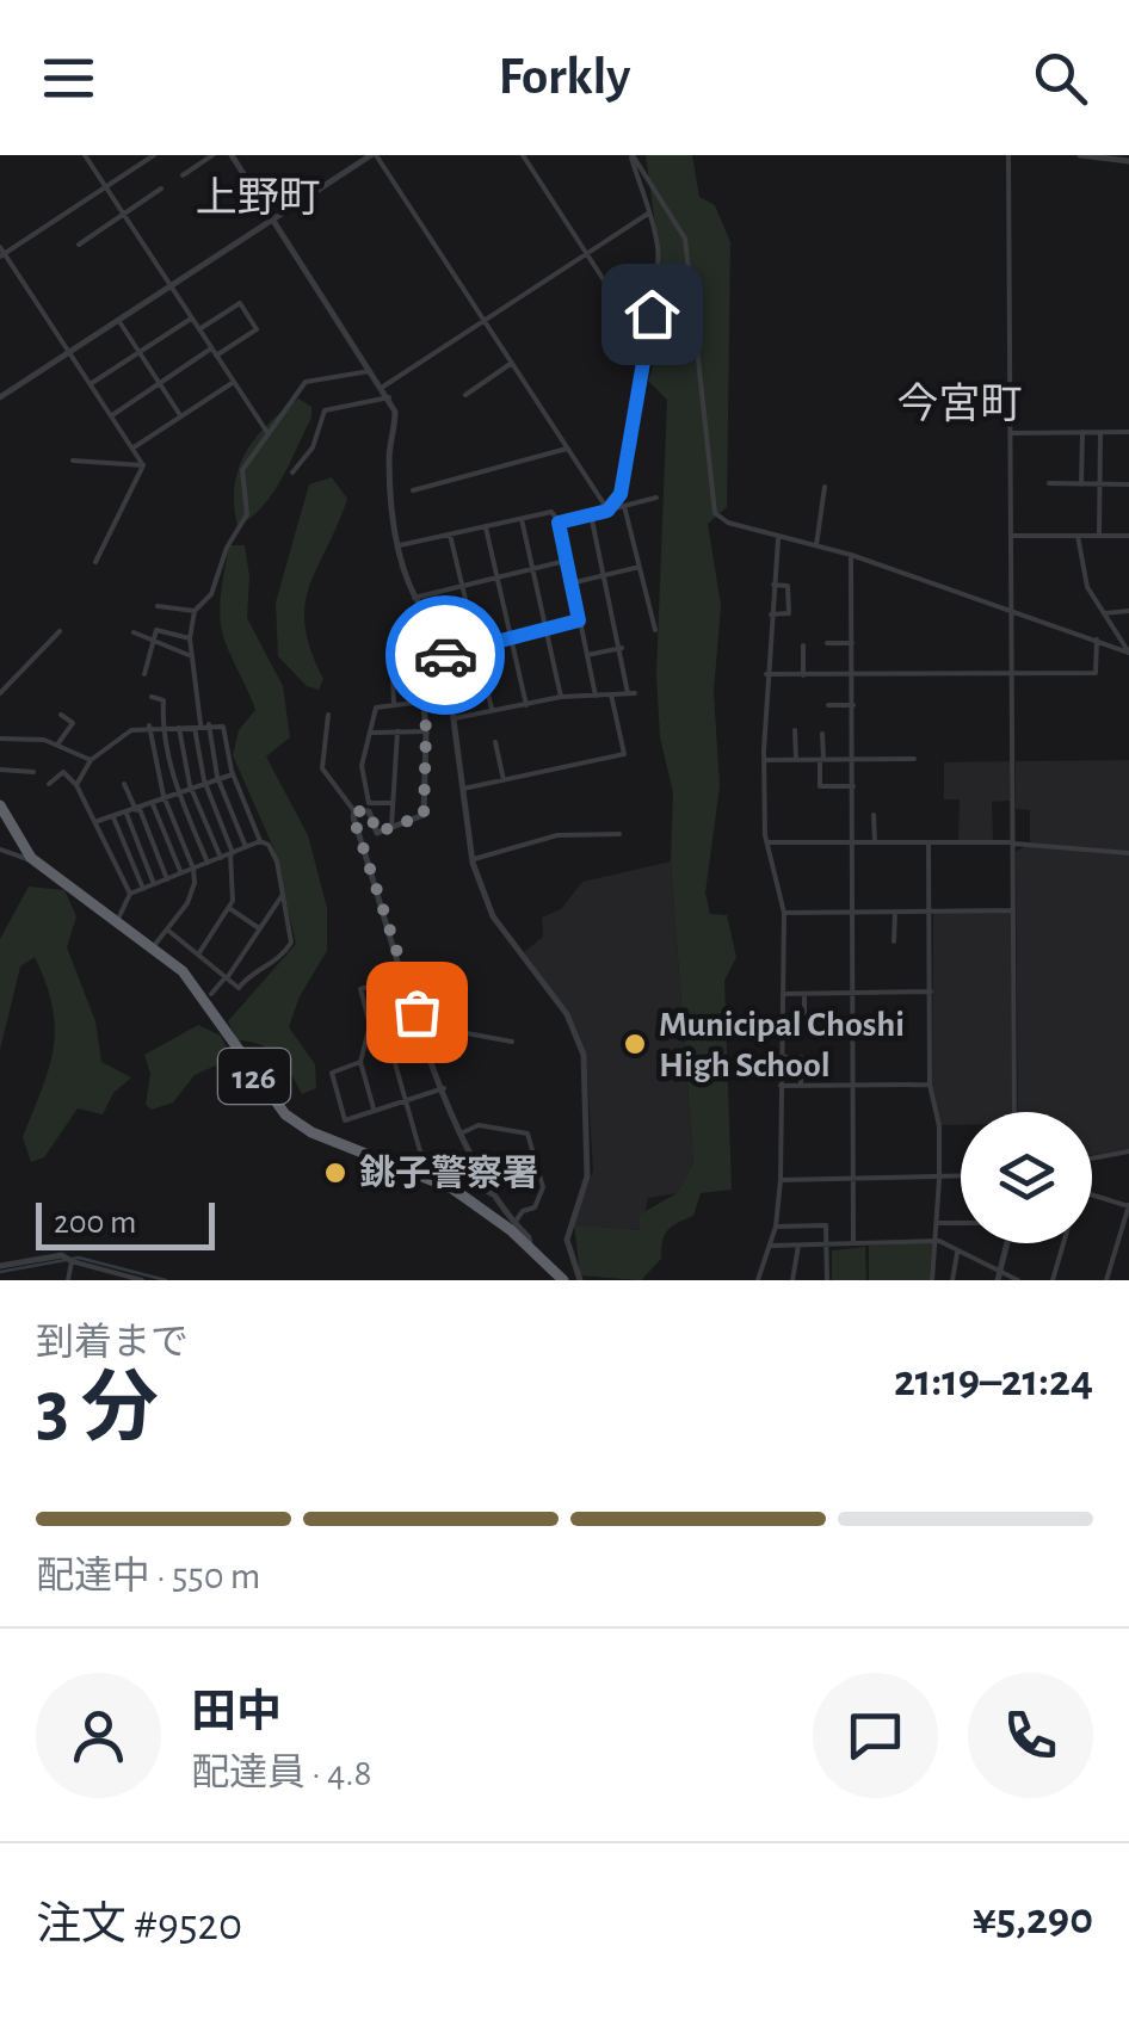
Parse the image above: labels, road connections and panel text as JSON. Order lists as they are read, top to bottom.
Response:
{
  "streets": {
    "highway": ["126"]
  },
  "districts": ["上野町", "今宮町"],
  "places": ["Municipal Choshi High School", "銚子警察署"],
  "scale_bar": "200 m",
  "page": {
    "header": "Forkly",
    "scale": "200 m",
    "heading": ["3 分", "到着まで", "21:19–21:24"],
    "panel": [
      "田中",
      "配達員 · 4.8",
      "注文 #9520",
      "¥5,290"
    ],
    "bar": "配達中 · 550 m"
  }
}
